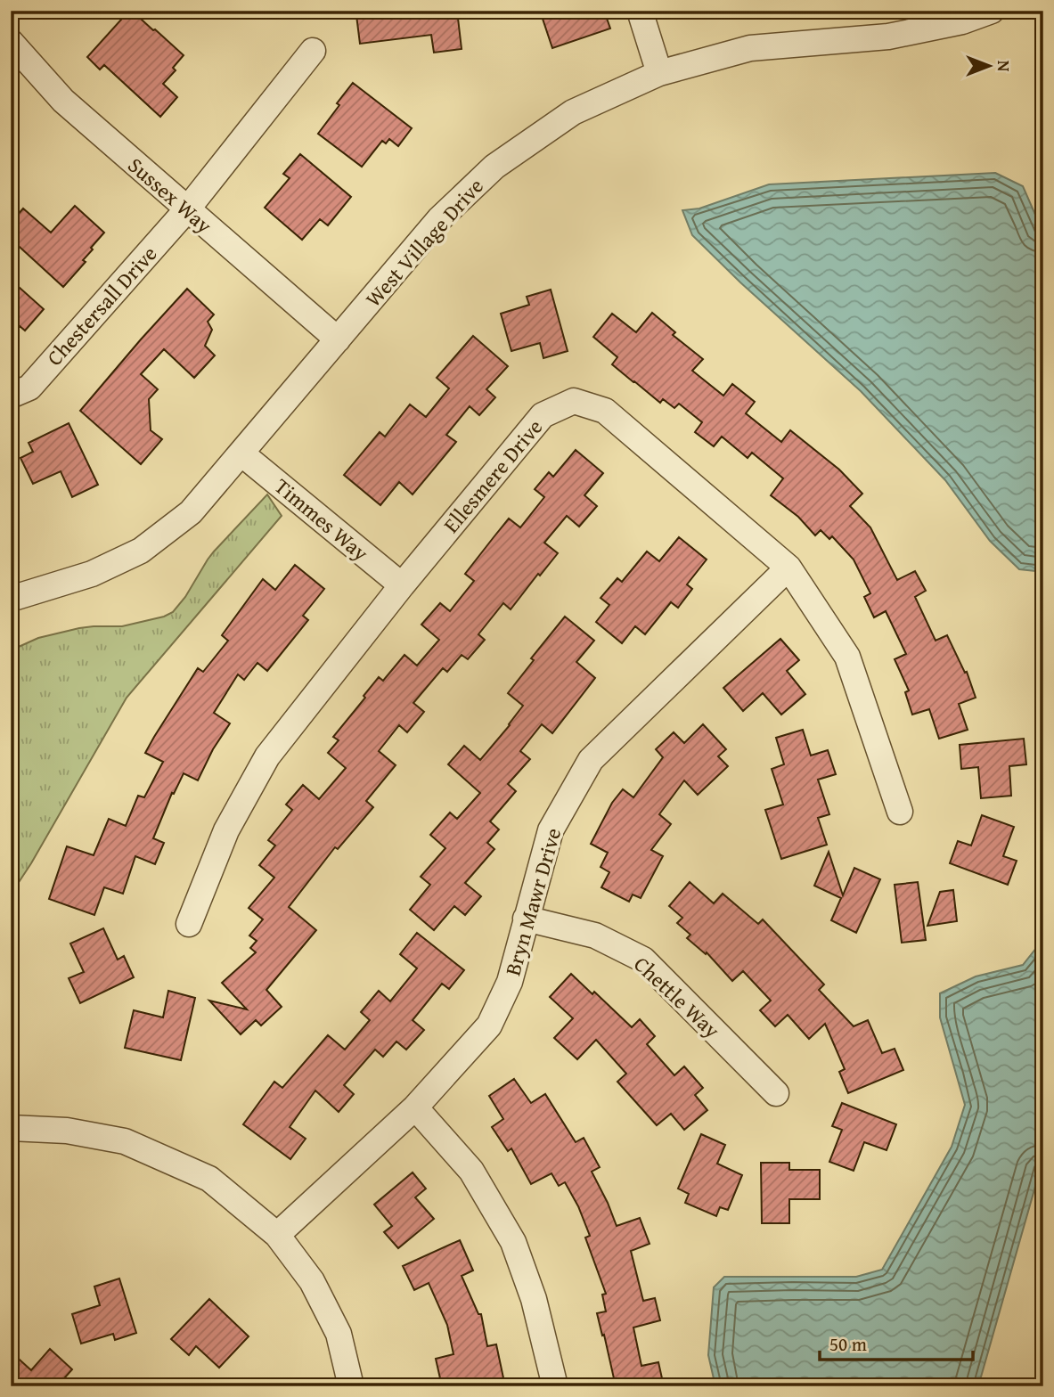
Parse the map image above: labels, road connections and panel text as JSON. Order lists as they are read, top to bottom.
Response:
{
  "streets": {
    "street": [
      "Sussex Way",
      "West Village Drive",
      "Chestersall Drive",
      "Ellesmere Drive",
      "Timmes Way",
      "Bryn Mawr Drive",
      "Chettle Way"
    ]
  },
  "crossings": [
    ["Sussex Way", "West Village Drive"],
    ["Sussex Way", "Chestersall Drive"],
    ["West Village Drive", "Timmes Way"],
    ["Ellesmere Drive", "Timmes Way"],
    ["Ellesmere Drive", "Bryn Mawr Drive"],
    ["Bryn Mawr Drive", "Chettle Way"]
  ],
  "scale_bar": "50 m",
  "north": "right"
}
